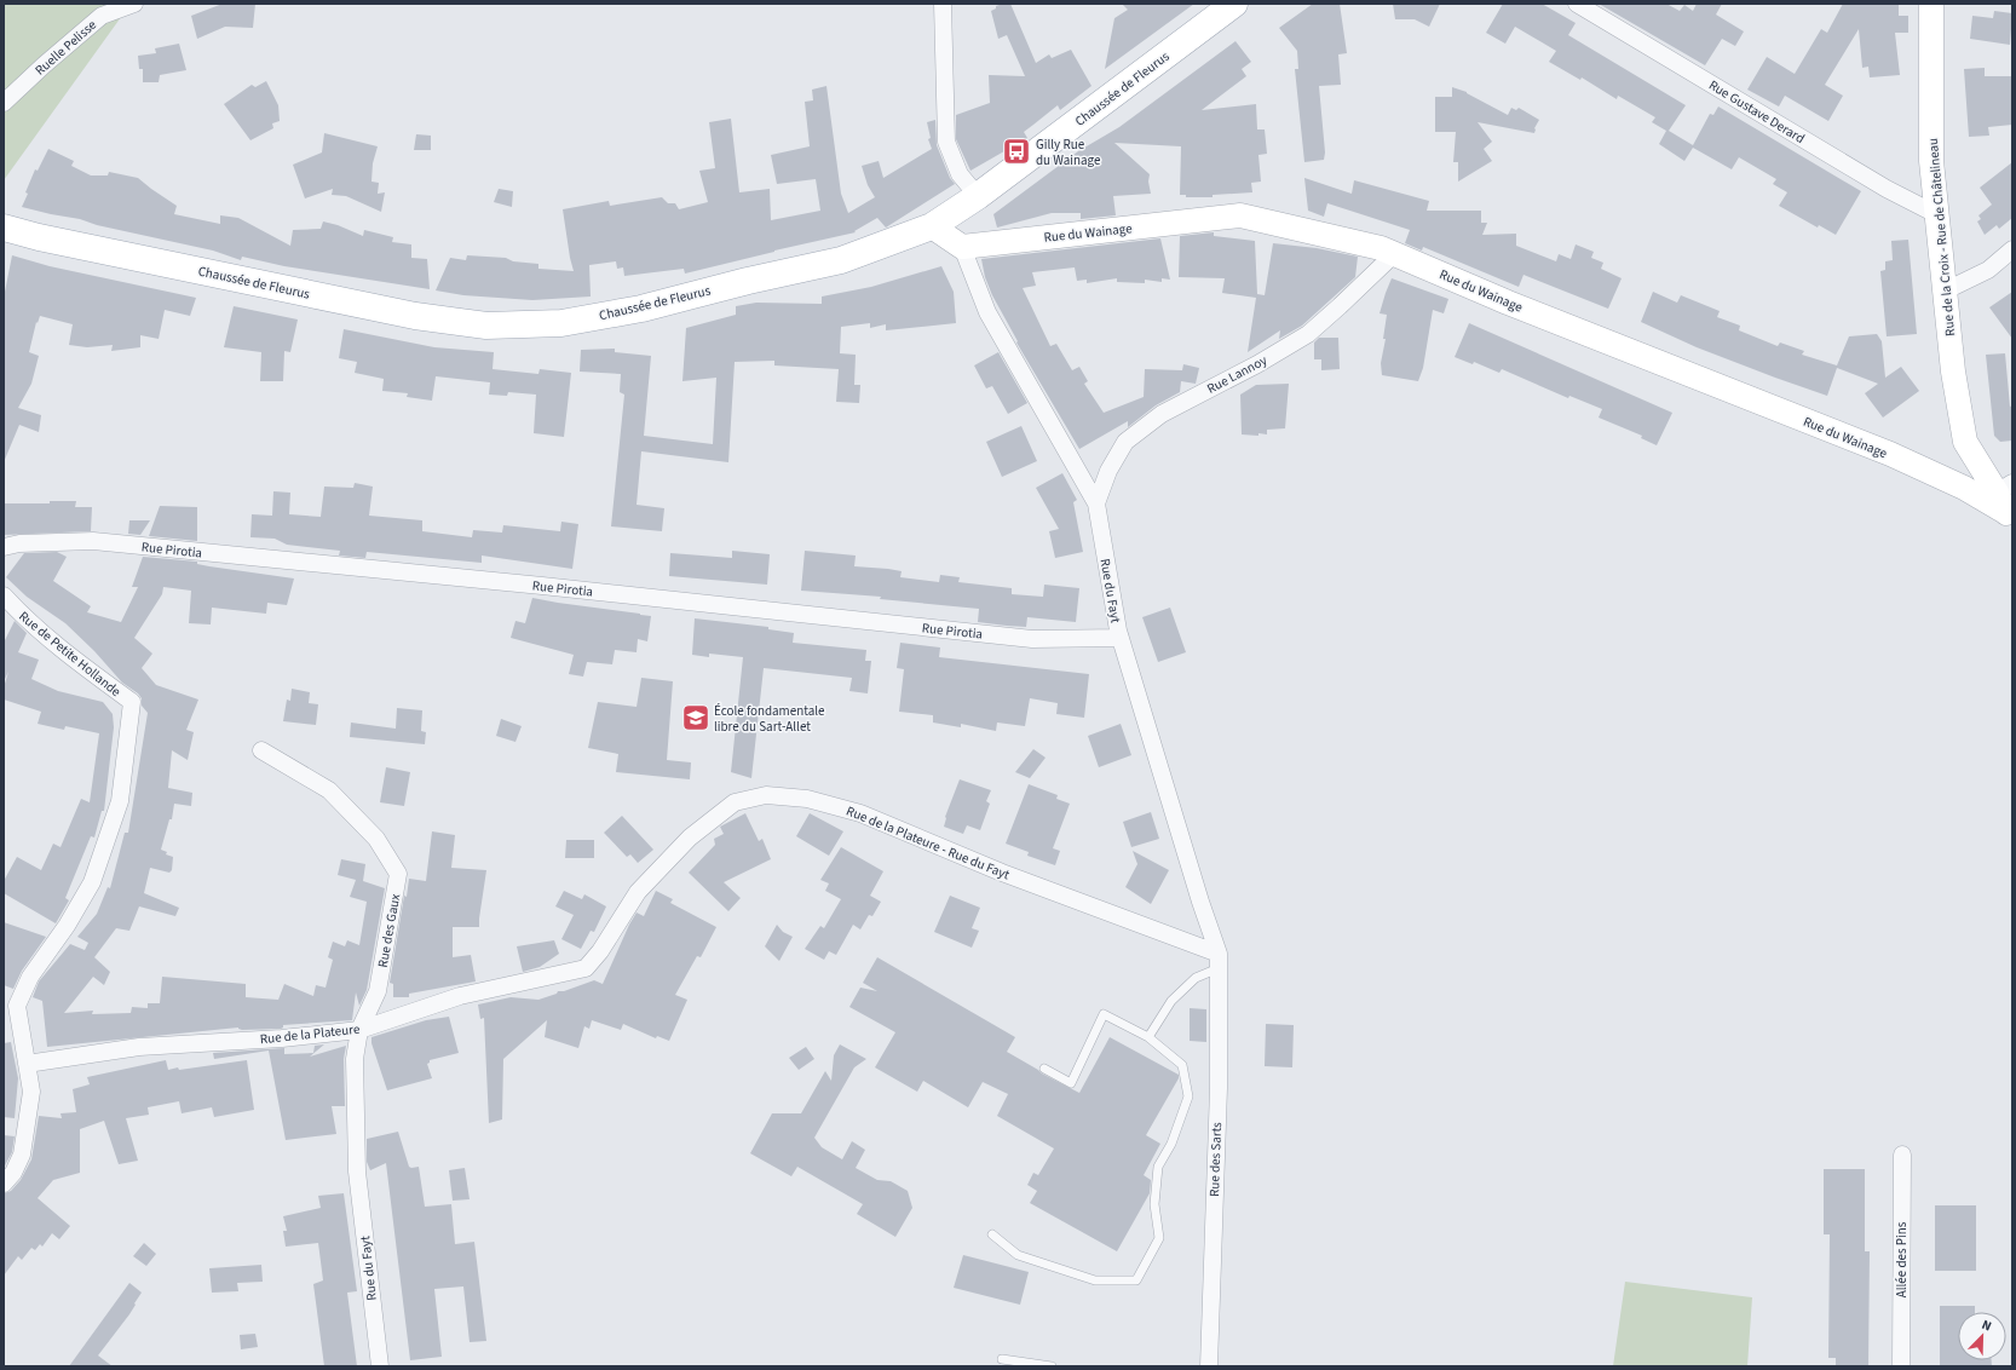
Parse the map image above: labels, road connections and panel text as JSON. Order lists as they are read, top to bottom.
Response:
{
  "streets": {
    "main road": ["Chaussée de Fleurus"],
    "street": [
      "Ruelle Pelisse",
      "Rue Gustave Derard",
      "Rue du Wainage",
      "Rue de la Croix - Rue de Châtelineau",
      "Rue Lannoy",
      "Rue Pirotia",
      "Rue du Fayt",
      "Rue de Petite Hollande",
      "Rue de la Plateure - Rue du Fayt",
      "Rue des Gaux",
      "Rue de la Plateure",
      "Rue des Sarts",
      "Allée des Pins"
    ]
  },
  "crossings": [
    ["Rue Gustave Derard", "Rue de la Croix - Rue de Châtelineau"],
    ["Rue du Wainage", "Rue de la Croix - Rue de Châtelineau"],
    ["Rue du Wainage", "Rue Lannoy"],
    ["Rue du Wainage", "Rue du Fayt"],
    ["Rue Lannoy", "Rue du Fayt"],
    ["Rue Pirotia", "Rue du Fayt"],
    ["Rue du Fayt", "Rue de la Plateure - Rue du Fayt"],
    ["Rue du Fayt", "Rue des Gaux"],
    ["Rue du Fayt", "Rue des Sarts"],
    ["Rue de la Plateure - Rue du Fayt", "Rue de la Plateure"],
    ["Rue de la Plateure - Rue du Fayt", "Rue des Sarts"],
    ["Rue des Gaux", "Rue de la Plateure"]
  ],
  "places": {
    "bus stop": ["Gilly Rue du Wainage"],
    "school or university": ["École fondamentale libre du Sart-Allet"]
  },
  "north": "top right"
}
